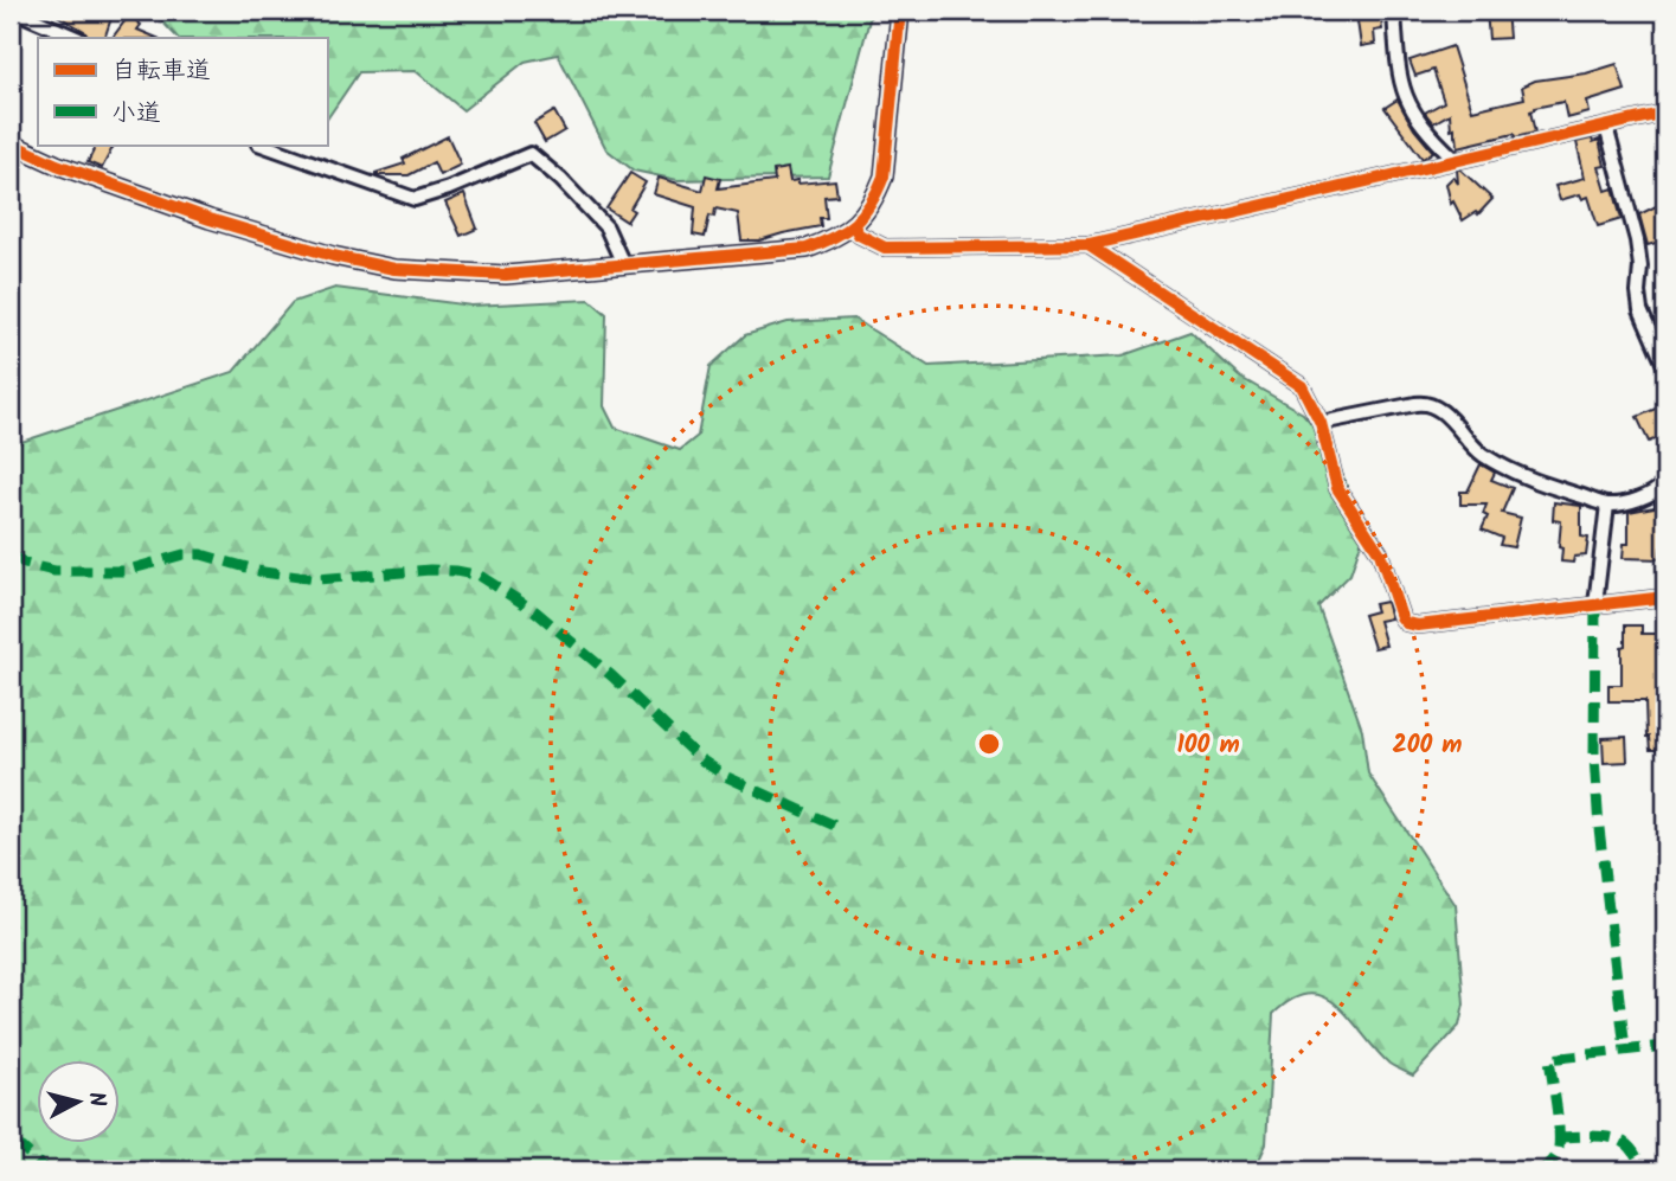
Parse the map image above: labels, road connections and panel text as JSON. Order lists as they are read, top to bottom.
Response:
{
  "legend": ["自転車道", "小道"],
  "north": "right",
  "rings": ["100 m", "200 m"]
}
